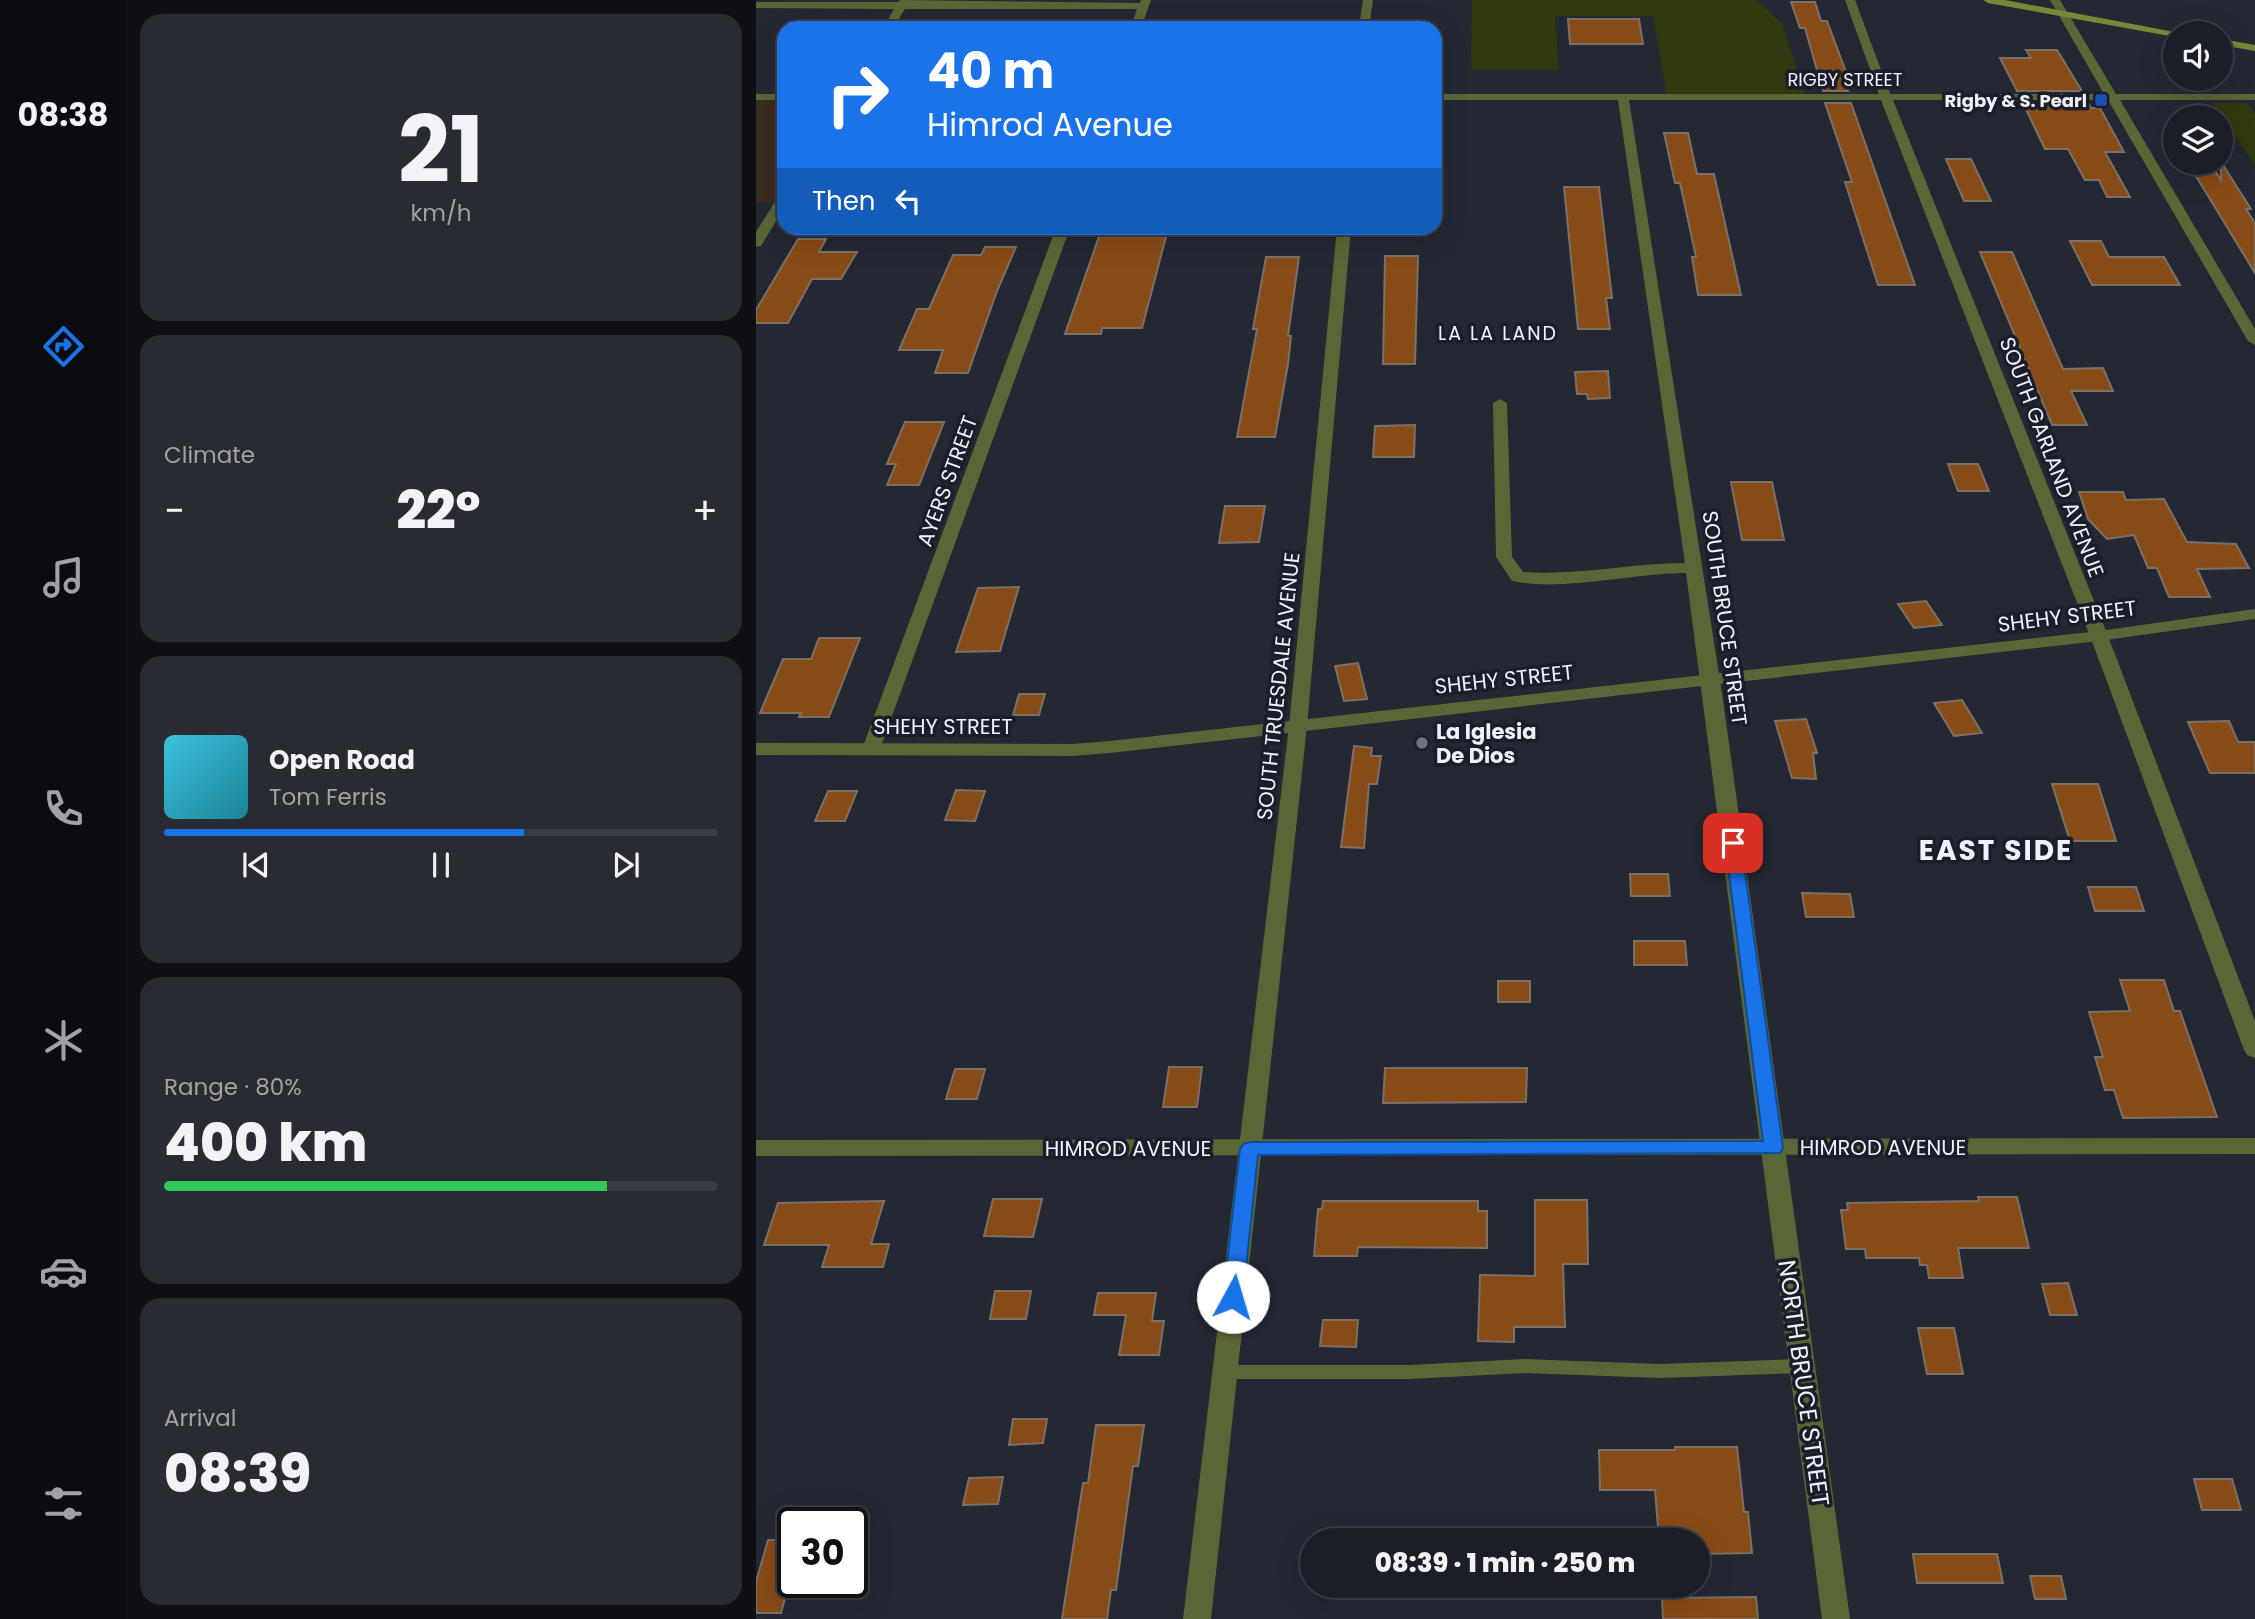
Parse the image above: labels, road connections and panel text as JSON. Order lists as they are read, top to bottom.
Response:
{
  "streets": {
    "street": [
      "RIGBY STREET",
      "SOUTH GARLAND AVENUE",
      "AYERS STREET",
      "SHEHY STREET",
      "SOUTH BRUCE STREET",
      "SOUTH TRUESDALE AVENUE",
      "HIMROD AVENUE",
      "NORTH BRUCE STREET"
    ]
  },
  "crossings": [
    ["RIGBY STREET", "SOUTH GARLAND AVENUE"],
    ["RIGBY STREET", "SOUTH BRUCE STREET"],
    ["SOUTH GARLAND AVENUE", "SHEHY STREET"],
    ["AYERS STREET", "SHEHY STREET"],
    ["SHEHY STREET", "SOUTH BRUCE STREET"],
    ["SHEHY STREET", "SOUTH TRUESDALE AVENUE"],
    ["SOUTH BRUCE STREET", "HIMROD AVENUE"],
    ["SOUTH BRUCE STREET", "NORTH BRUCE STREET"],
    ["SOUTH TRUESDALE AVENUE", "HIMROD AVENUE"],
    ["HIMROD AVENUE", "NORTH BRUCE STREET"]
  ],
  "districts": ["LA LA LAND", "EAST SIDE"],
  "places": {
    "transit": ["Rigby & S. Pearl"],
    "other": ["La Iglesia De Dios"]
  },
  "page": {
    "tabs": "08:38",
    "tile": [
      ["21", "km/h"],
      "Climate",
      ["Range · 80%", "400 km"],
      ["Arrival", "08:39"]
    ],
    "turn": ["40 m", "Himrod Avenue"],
    "then": "Then",
    "heat": ["−", "22°", "+"],
    "song": ["Open Road", "Tom Ferris"],
    "limit": "30",
    "trip": "08:39 · 1 min · 250 m"
  }
}
